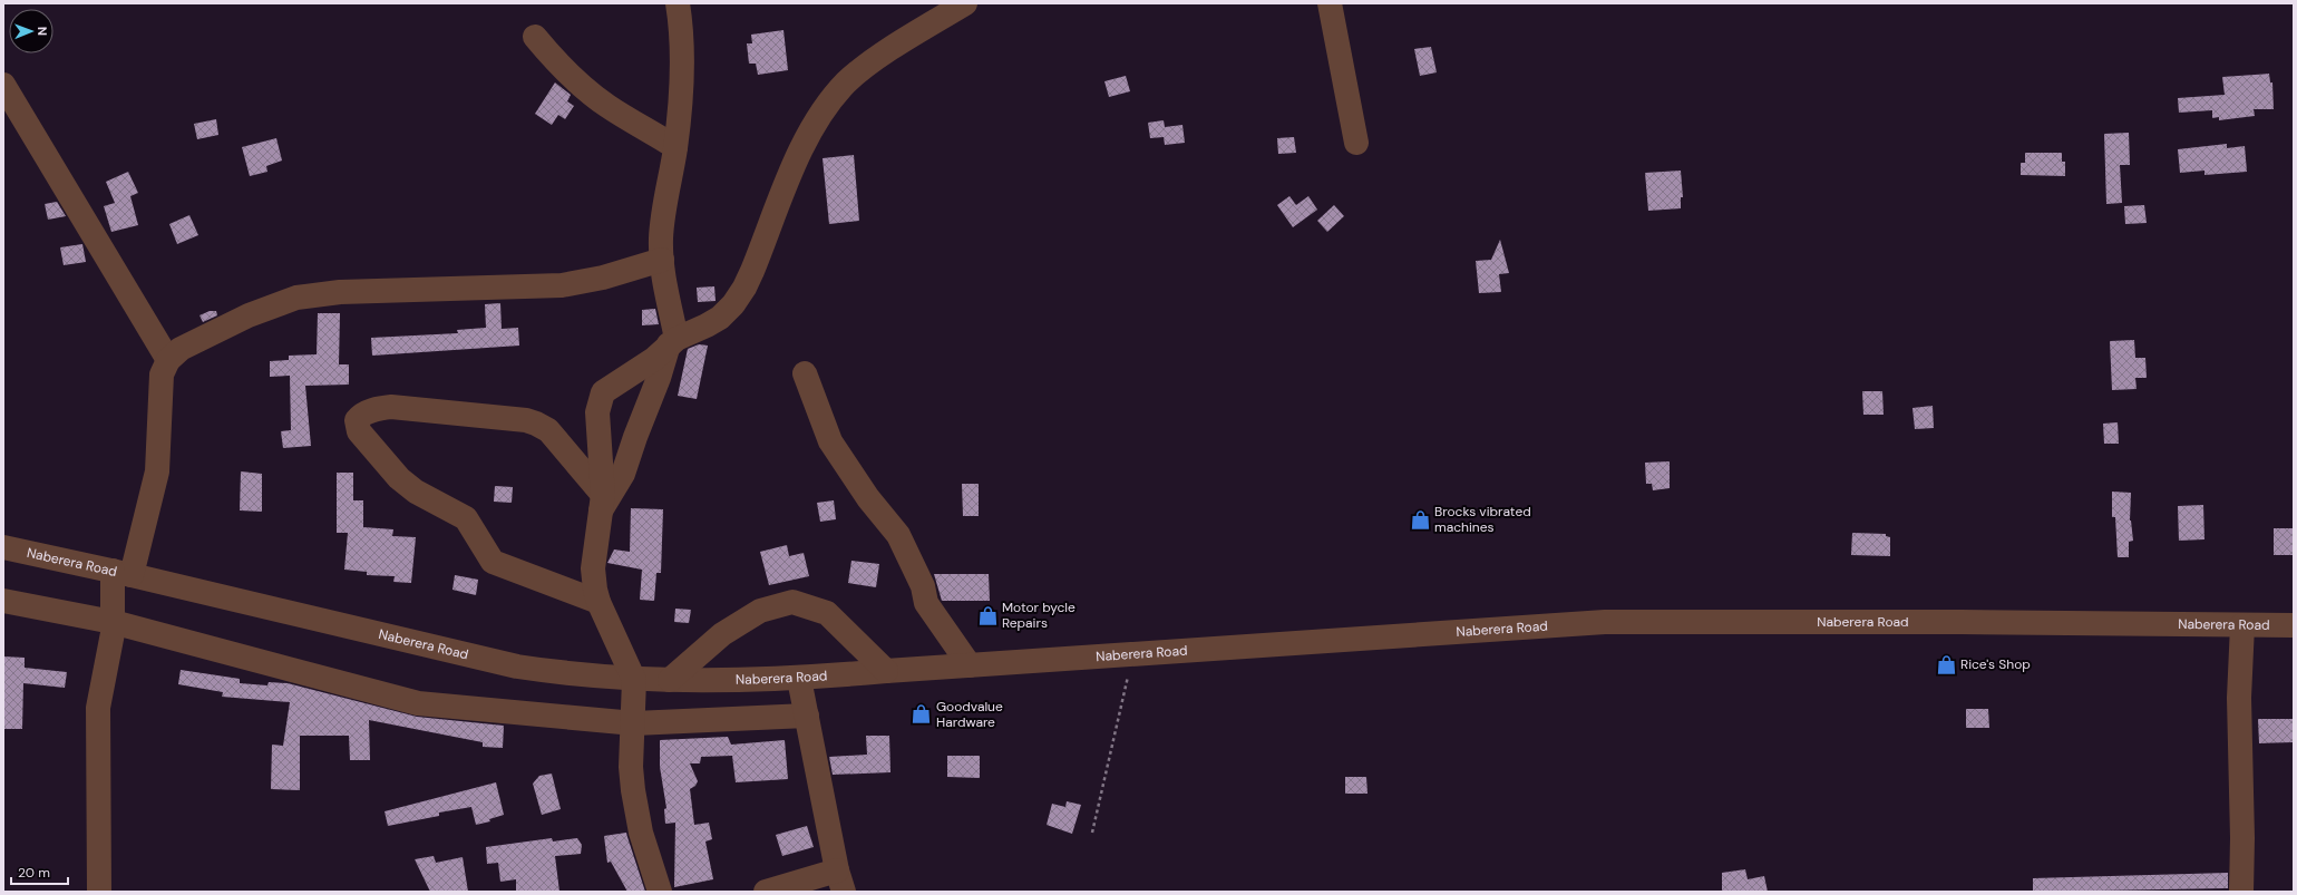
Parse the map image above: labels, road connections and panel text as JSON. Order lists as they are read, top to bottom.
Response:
{
  "streets": {
    "street": ["Naberera Road"]
  },
  "places": {
    "shop": [
      "Brocks vibrated machines",
      "Motor bycle Repairs",
      "Rice's Shop",
      "Goodvalue Hardware"
    ]
  },
  "scale_bar": "20 m",
  "north": "right"
}
